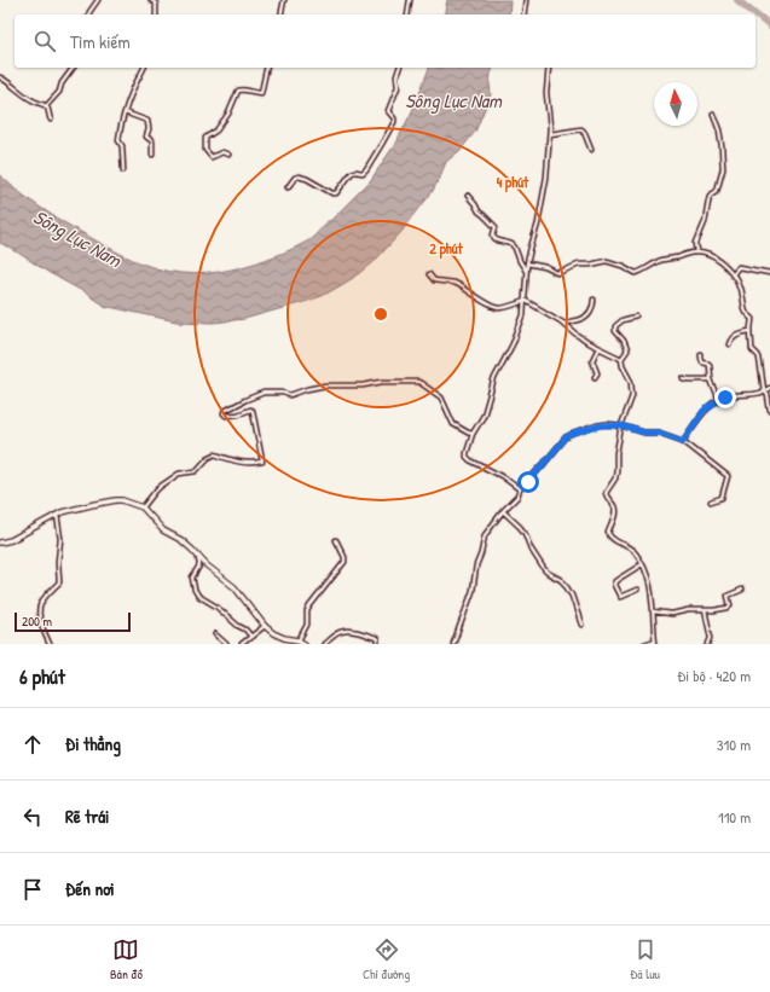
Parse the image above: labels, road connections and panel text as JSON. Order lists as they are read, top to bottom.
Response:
{
  "water": ["Sông Lục Nam"],
  "scale_bar": "200 m",
  "north": "top",
  "page": {
    "search": "Tìm kiếm",
    "scale": "200 m",
    "heading": ["6 phút", "Đi bộ · 420 m"],
    "list": [
      ["Đi thẳng", "310 m"],
      ["Rẽ trái", "110 m"],
      "Đến nơi"
    ],
    "nav": ["Bản đồ", "Chỉ đường", "Đã lưu"]
  },
  "rings": ["4 phút", "2 phút"]
}
